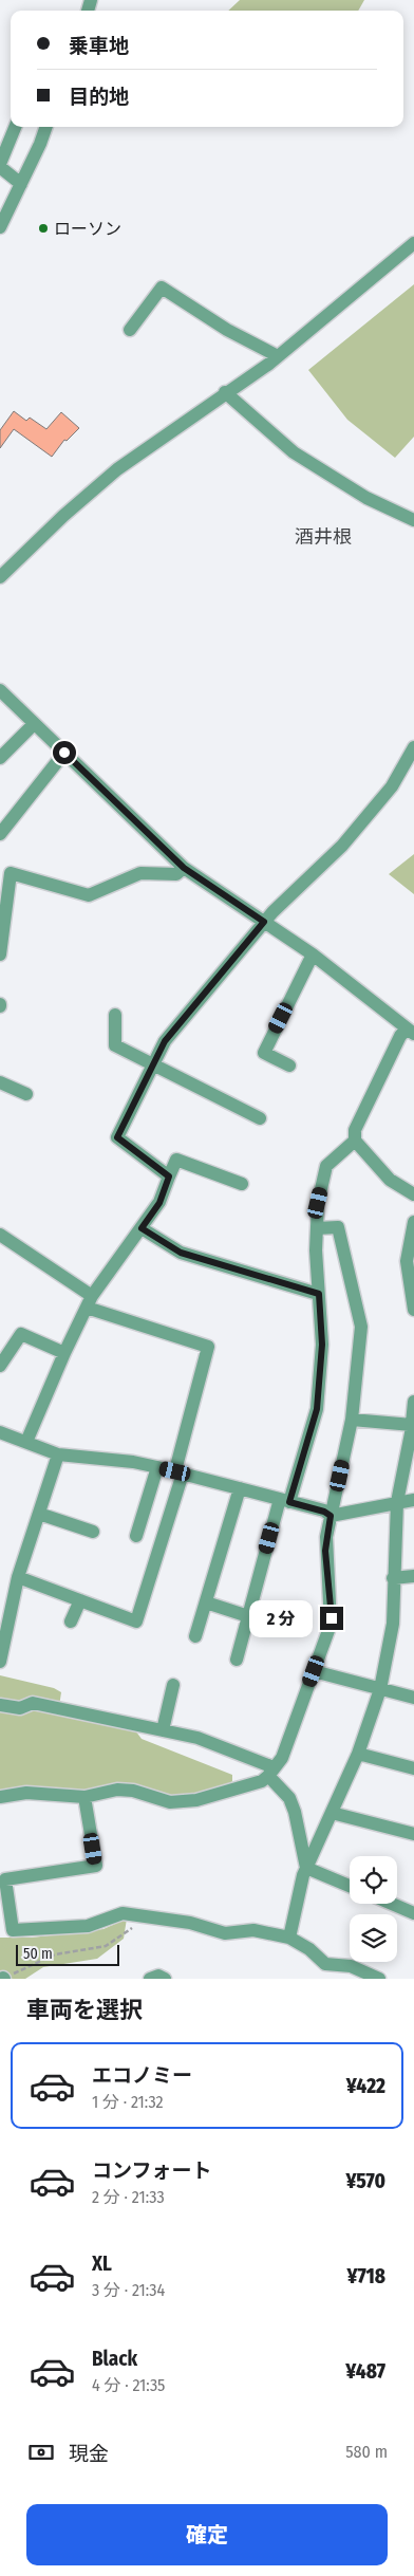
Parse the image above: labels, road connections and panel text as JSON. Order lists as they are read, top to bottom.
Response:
{
  "districts": ["酒井根"],
  "places": ["ローソン"],
  "scale_bar": "50 m",
  "page": {
    "banner": ["乗車地", "目的地"],
    "bubble": "2 分",
    "scale": "50 m",
    "heading": "車両を選択",
    "list": [
      {
        "name": "エコノミー",
        "note": "1 分 · 21:32",
        "value": "¥422"
      },
      {
        "name": "コンフォート",
        "note": "2 分 · 21:33",
        "value": "¥570"
      },
      {
        "name": "XL",
        "note": "3 分 · 21:34",
        "value": "¥718"
      },
      {
        "name": "Black",
        "note": "4 分 · 21:35",
        "value": "¥487"
      }
    ],
    "pay": ["現金", "580 m"],
    "buttons": "確定"
  }
}
